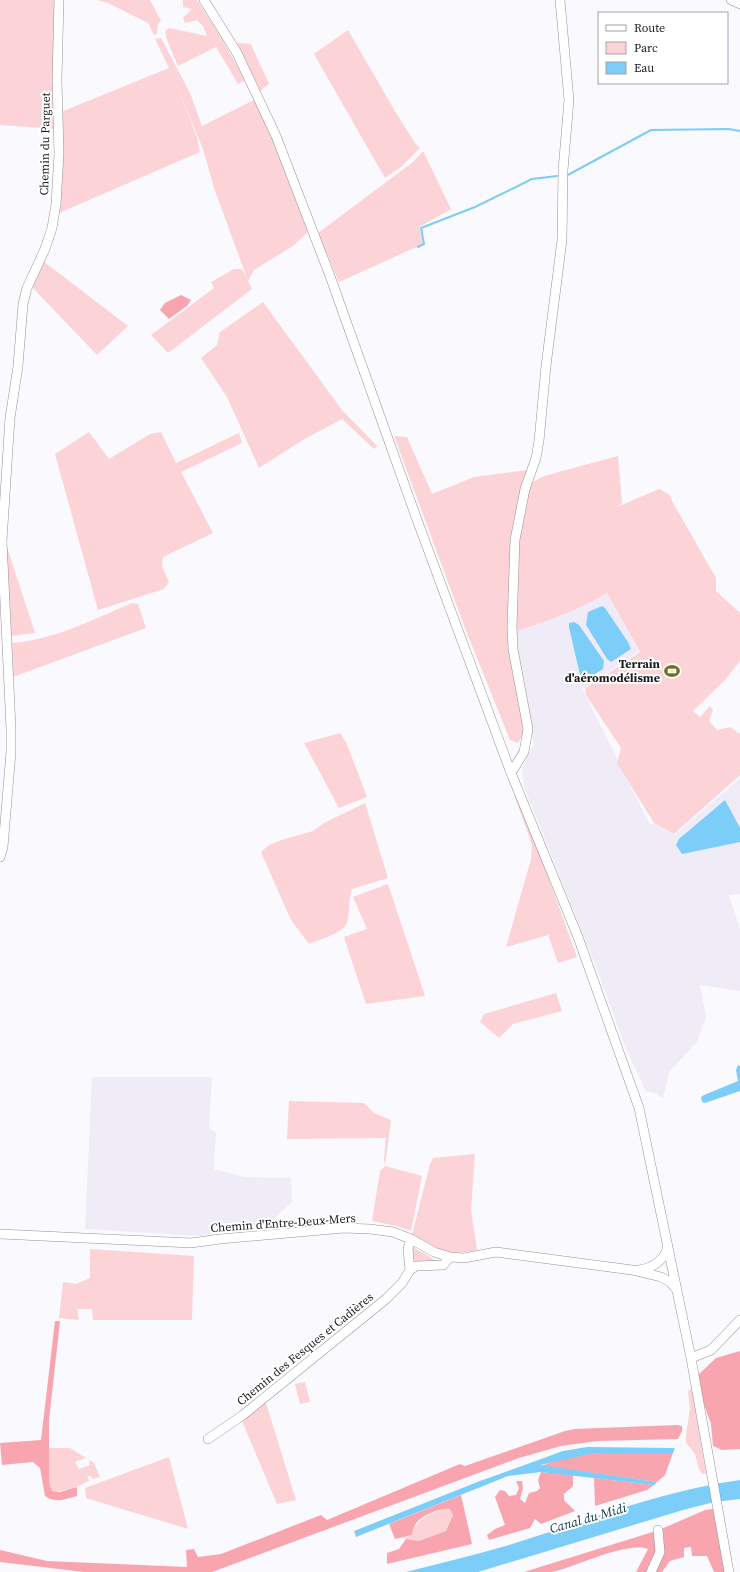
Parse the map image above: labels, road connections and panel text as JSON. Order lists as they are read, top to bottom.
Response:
{
  "streets": {
    "street": ["Chemin du Parguet", "Chemin d'Entre-Deux-Mers", "Chemin des Fesques et Cadières"]
  },
  "water": ["Canal du Midi"],
  "places": {
    "sports": ["Terrain d'aéromodélisme"]
  },
  "legend": ["Route", "Parc", "Eau"]
}
